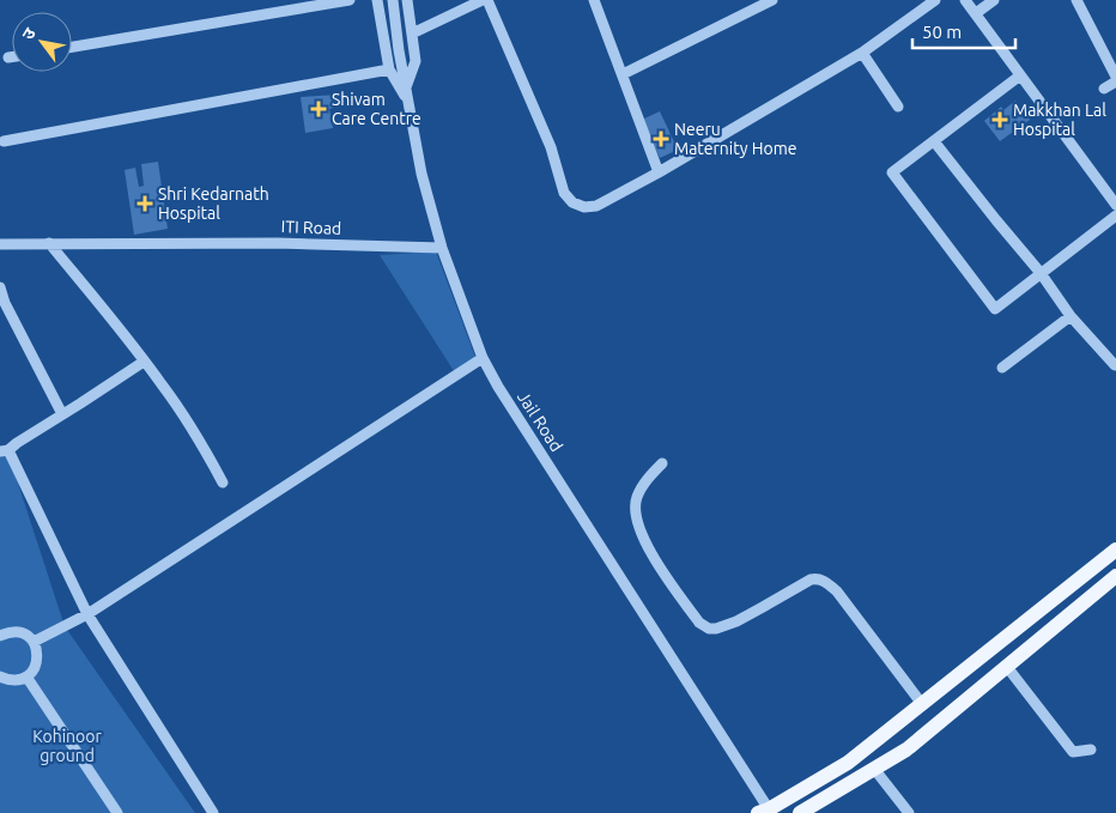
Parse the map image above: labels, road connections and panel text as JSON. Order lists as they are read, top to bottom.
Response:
{
  "streets": {
    "street": ["ITI Road", "Jail Road"]
  },
  "crossings": [
    ["ITI Road", "Jail Road"]
  ],
  "parks": ["Kohinoor ground"],
  "places": {
    "health": [
      "Shivam Care Centre",
      "Makkhan Lal Hospital",
      "Neeru Maternity Home",
      "Shri Kedarnath Hospital"
    ]
  },
  "scale_bar": "50 m",
  "north": "top left"
}
